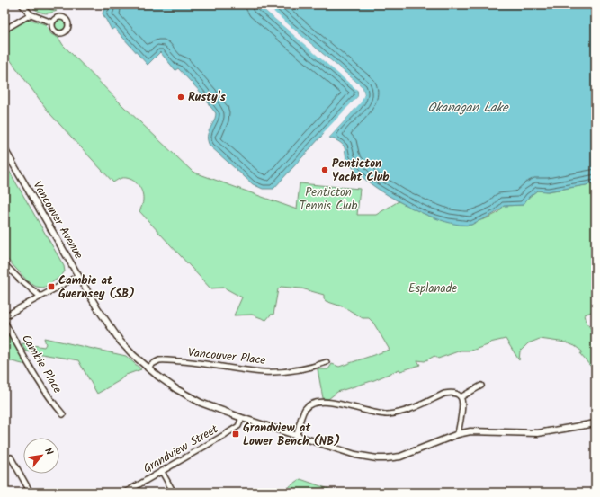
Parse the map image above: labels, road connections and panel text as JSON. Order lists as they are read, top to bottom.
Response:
{
  "streets": {
    "street": [
      "Vancouver Avenue",
      "Vancouver Place",
      "Cambie Place",
      "Grandview Street"
    ]
  },
  "crossings": [
    ["Vancouver Avenue", "Vancouver Place"],
    ["Vancouver Avenue", "Grandview Street"]
  ],
  "water": ["Okanagan Lake"],
  "parks": ["Penticton Tennis Club", "Esplanade"],
  "places": {
    "other": ["Rusty's", "Penticton Yacht Club"],
    "transit": ["Cambie at Guernsey (SB)", "Grandview at Lower Bench (NB)"]
  },
  "north": "top right"
}
